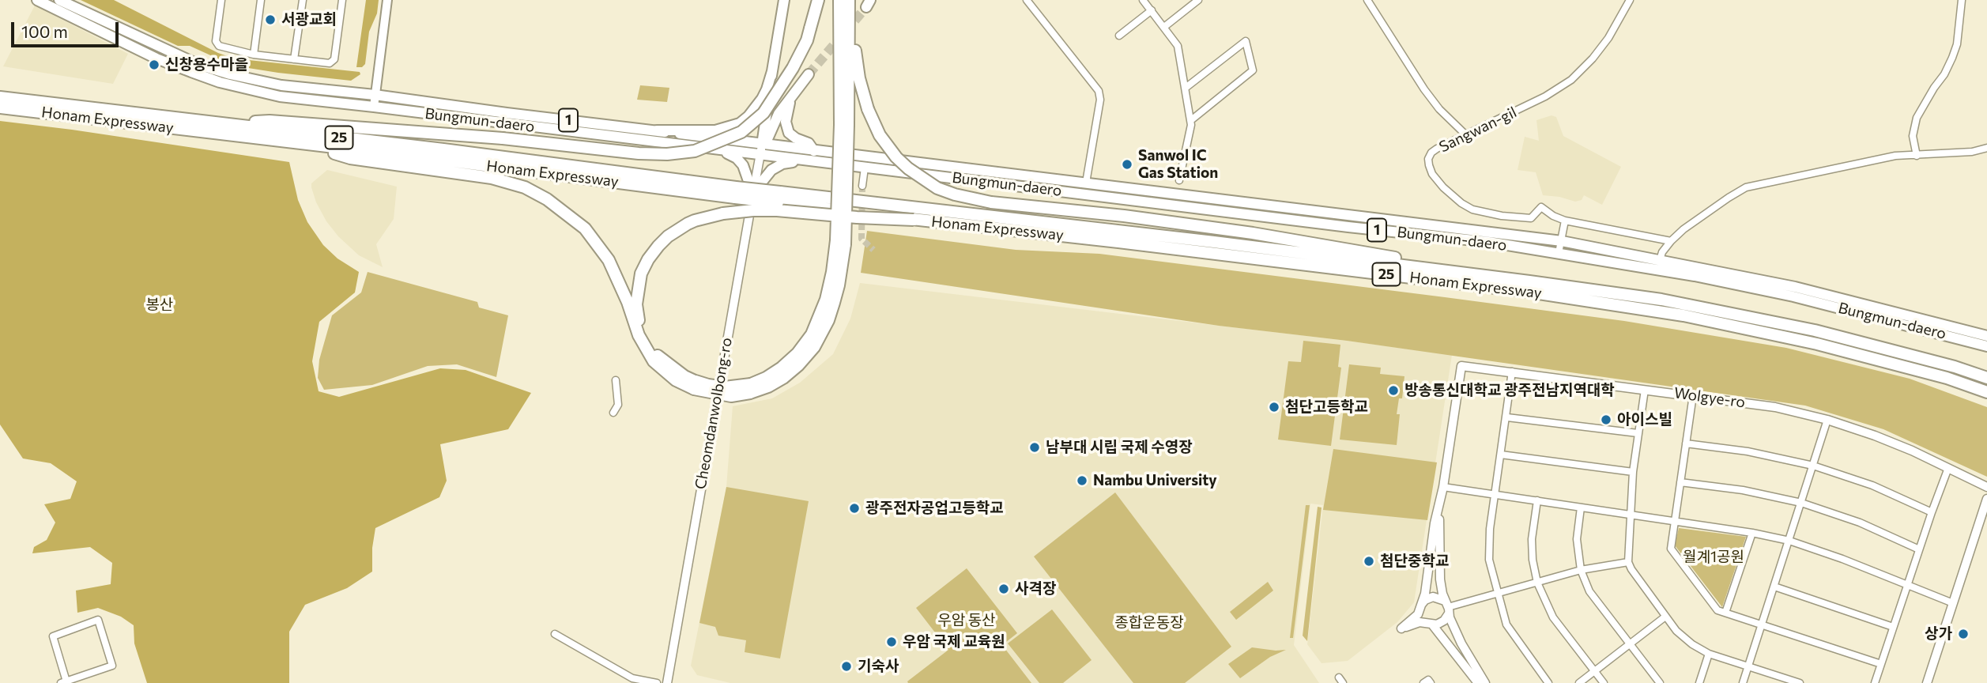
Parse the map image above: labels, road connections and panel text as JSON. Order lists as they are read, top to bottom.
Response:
{
  "streets": {
    "highway": ["Honam Expressway", "25"],
    "main road": ["Bungmun-daero", "1"],
    "street": ["Sangwan-gil", "Wolgye-ro", "Cheomdanwolbong-ro"]
  },
  "crossings": [
    ["Bungmun-daero", "Cheomdanwolbong-ro"]
  ],
  "parks": [
    "봉산",
    "월계1공원",
    "우암 동산",
    "종합운동장"
  ],
  "places": [
    "서광교회",
    "신창용수마을",
    "Sanwol IC Gas Station",
    "방송통신대학교 광주전남지역대학",
    "첨단고등학교",
    "아이스빌",
    "남부대 시립 국제 수영장",
    "Nambu University",
    "광주전자공업고등학교",
    "첨단중학교",
    "사격장",
    "상가",
    "우암 국제 교육원",
    "기숙사"
  ],
  "scale_bar": "100 m"
}
